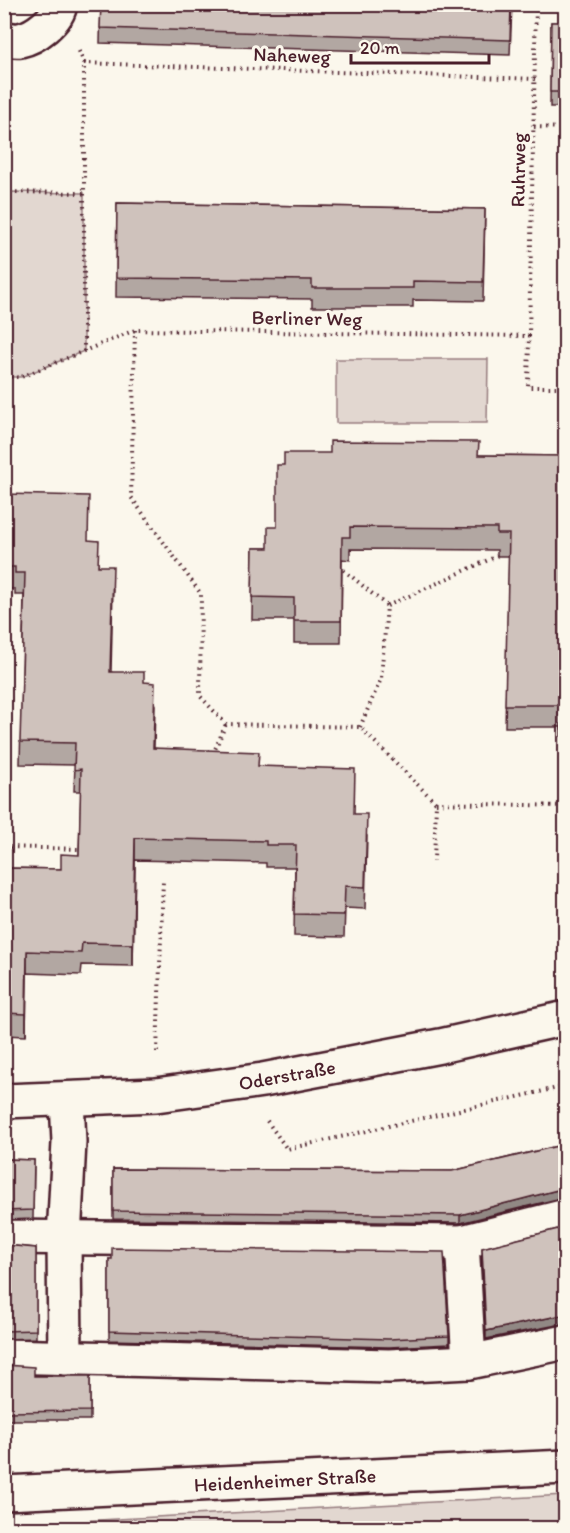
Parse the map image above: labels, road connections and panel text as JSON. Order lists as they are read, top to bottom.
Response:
{
  "streets": {
    "street": ["Oderstraße", "Heidenheimer Straße"],
    "path": ["Naheweg", "Ruhrweg", "Berliner Weg"]
  },
  "crossings": [
    ["Naheweg", "Ruhrweg"],
    ["Ruhrweg", "Berliner Weg"]
  ],
  "scale_bar": "20 m"
}
